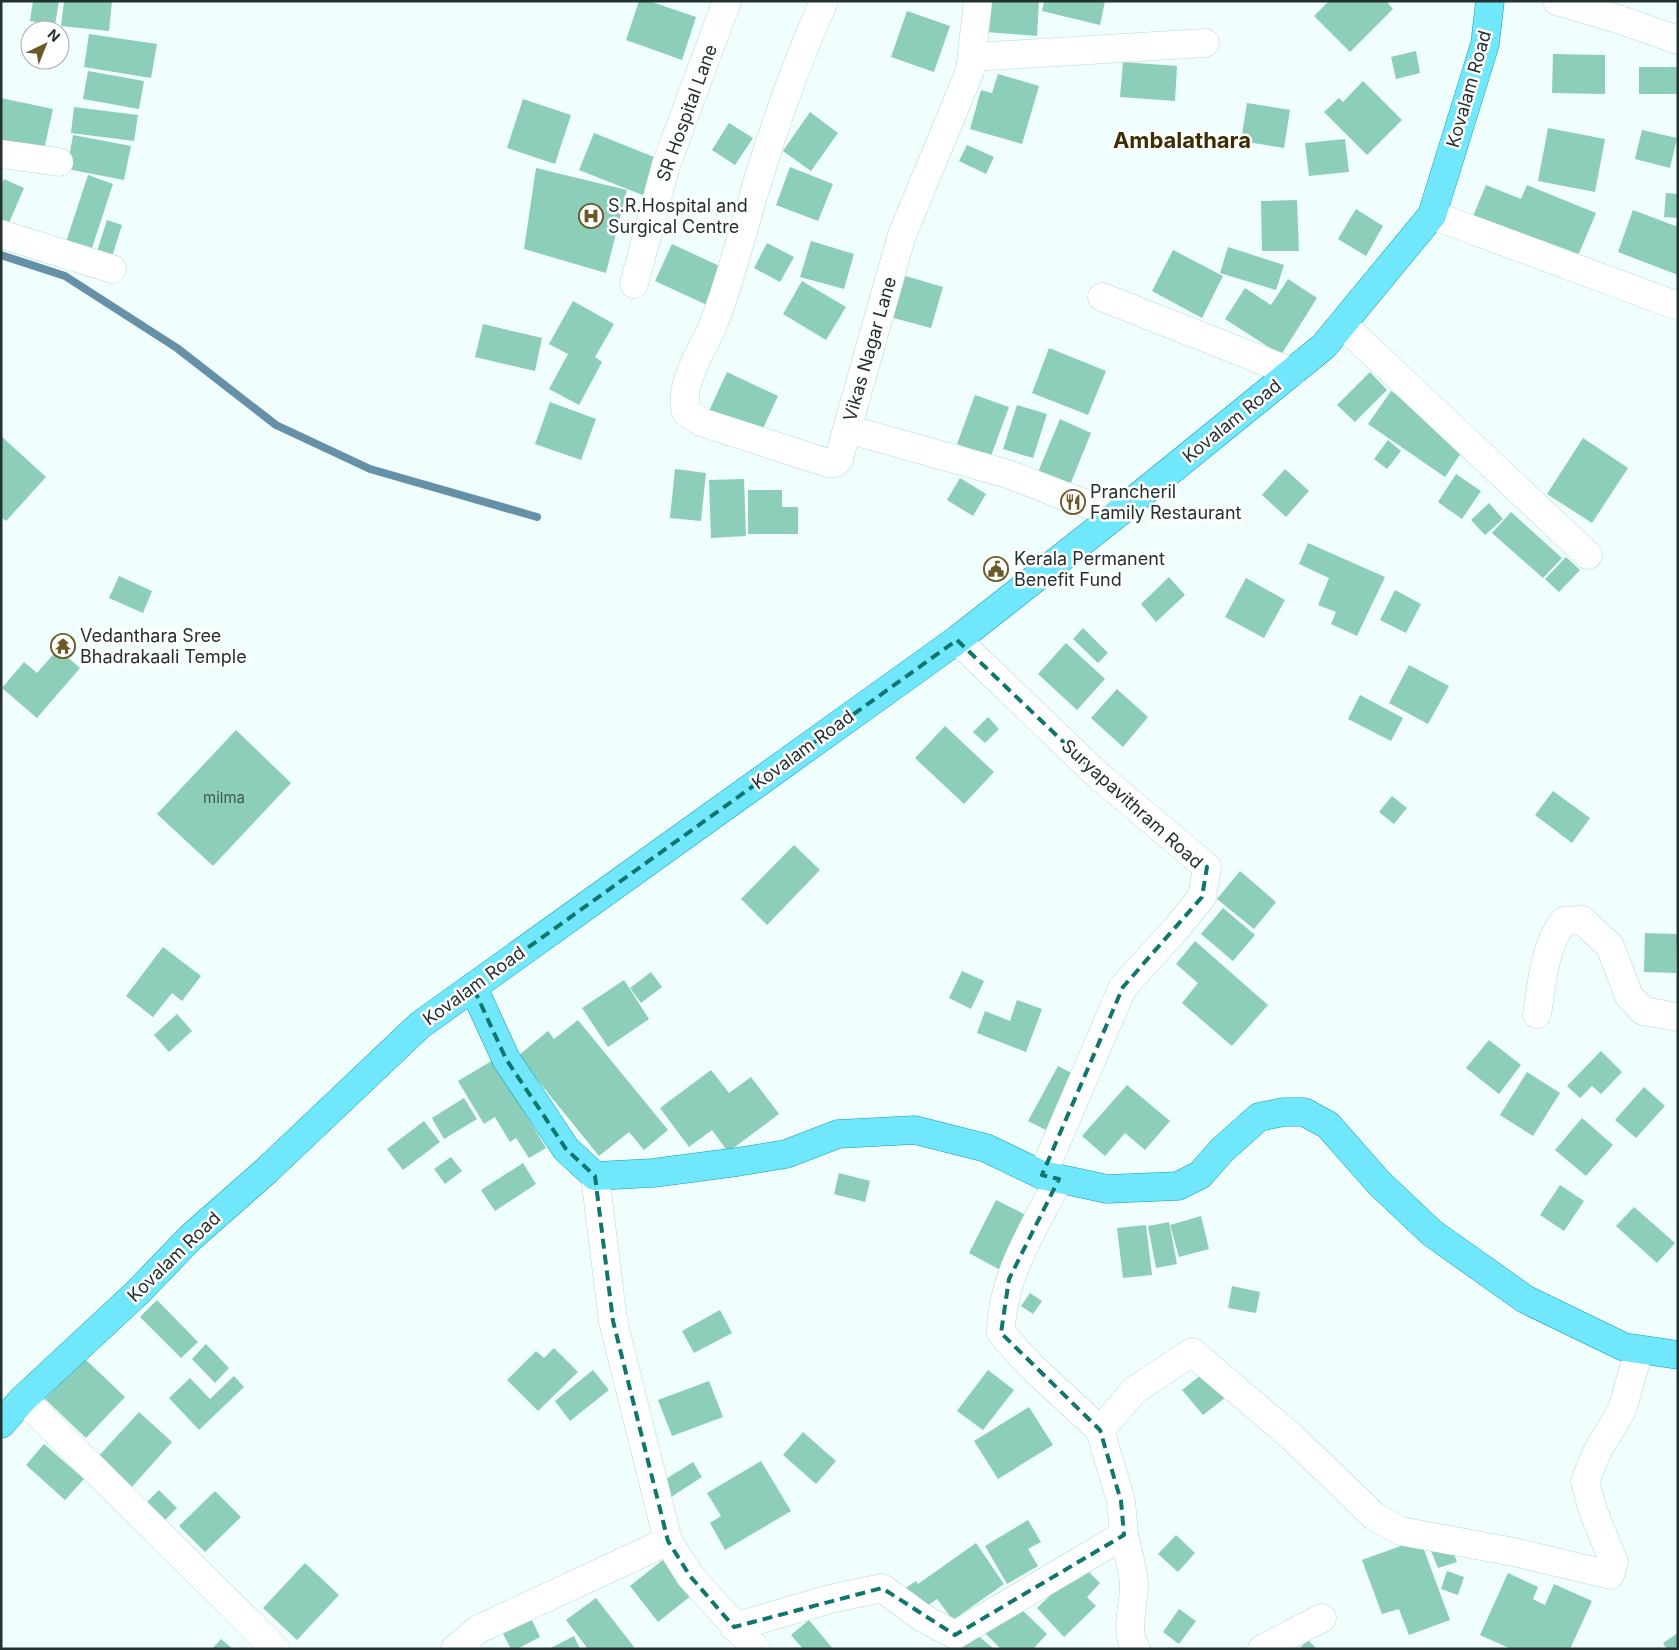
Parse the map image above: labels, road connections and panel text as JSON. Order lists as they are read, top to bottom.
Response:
{
  "streets": {
    "main road": ["Kovalam Road"],
    "street": ["SR Hospital Lane", "Vikas Nagar Lane", "Suryapavithram Road"]
  },
  "crossings": [
    ["Kovalam Road", "Vikas Nagar Lane"],
    ["Kovalam Road", "Suryapavithram Road"]
  ],
  "districts": ["Ambalathara"],
  "places": {
    "hospital": ["S.R.Hospital and Surgical Centre"],
    "restaurant": ["Prancheril Family Restaurant"],
    "public building": ["Kerala Permanent Benefit Fund"],
    "temple": ["Vedanthara Sree Bhadrakaali Temple"]
  },
  "house_numbers": ["milma"],
  "north": "top right"
}
